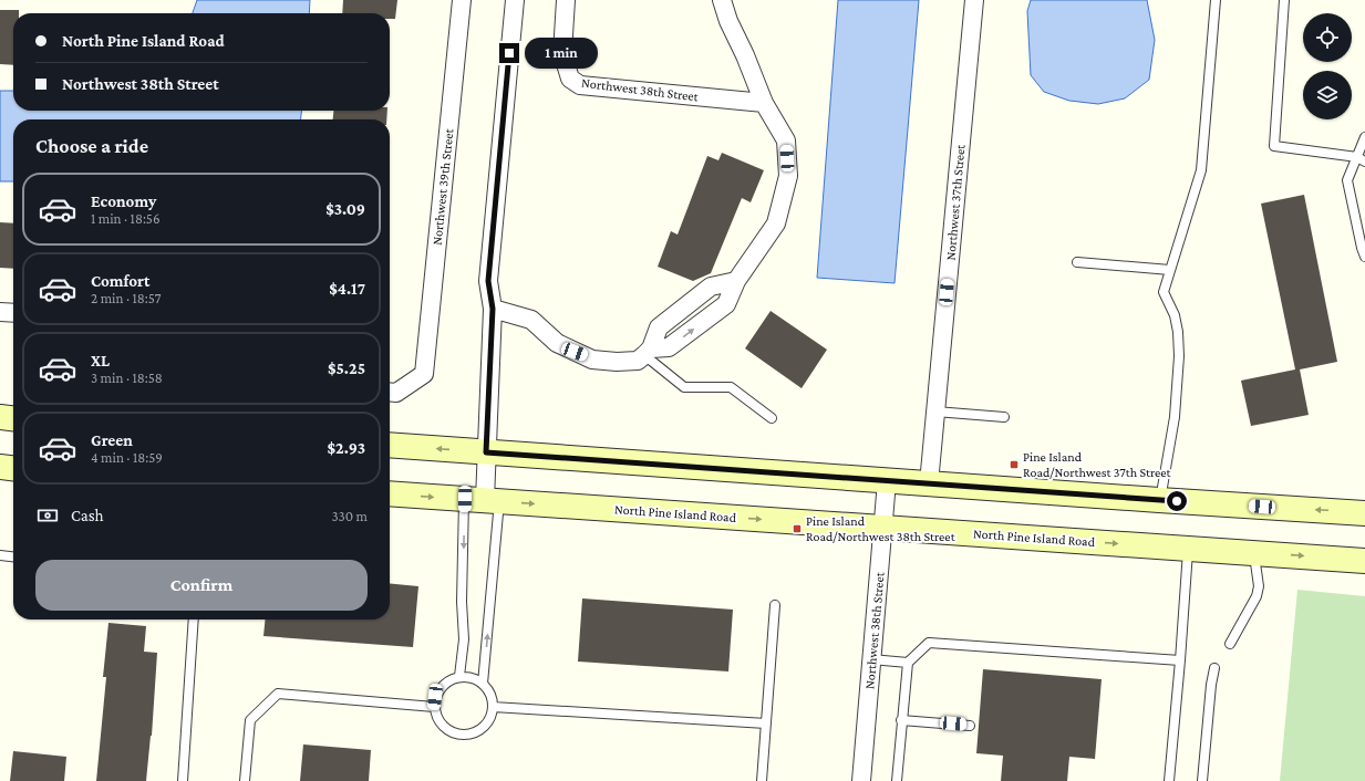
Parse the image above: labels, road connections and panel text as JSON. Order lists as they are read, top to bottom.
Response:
{
  "streets": {
    "main road": ["North Pine Island Road"],
    "street": ["Northwest 38th Street", "Northwest 39th Street", "Northwest 37th Street"]
  },
  "crossings": [
    ["Northwest 38th Street", "North Pine Island Road"]
  ],
  "places": {
    "transit": ["Pine Island Road/Northwest 37th Street", "Pine Island Road/Northwest 38th Street"]
  },
  "page": {
    "banner": ["North Pine Island Road", "Northwest 38th Street"],
    "bubble": "1 min",
    "heading": "Choose a ride",
    "list": [
      {
        "name": "Economy",
        "note": "1 min · 18:56",
        "value": "$3.09"
      },
      {
        "name": "Comfort",
        "note": "2 min · 18:57",
        "value": "$4.17"
      },
      {
        "name": "XL",
        "note": "3 min · 18:58",
        "value": "$5.25"
      },
      {
        "name": "Green",
        "note": "4 min · 18:59",
        "value": "$2.93"
      }
    ],
    "pay": ["Cash", "330 m"],
    "buttons": "Confirm"
  }
}
